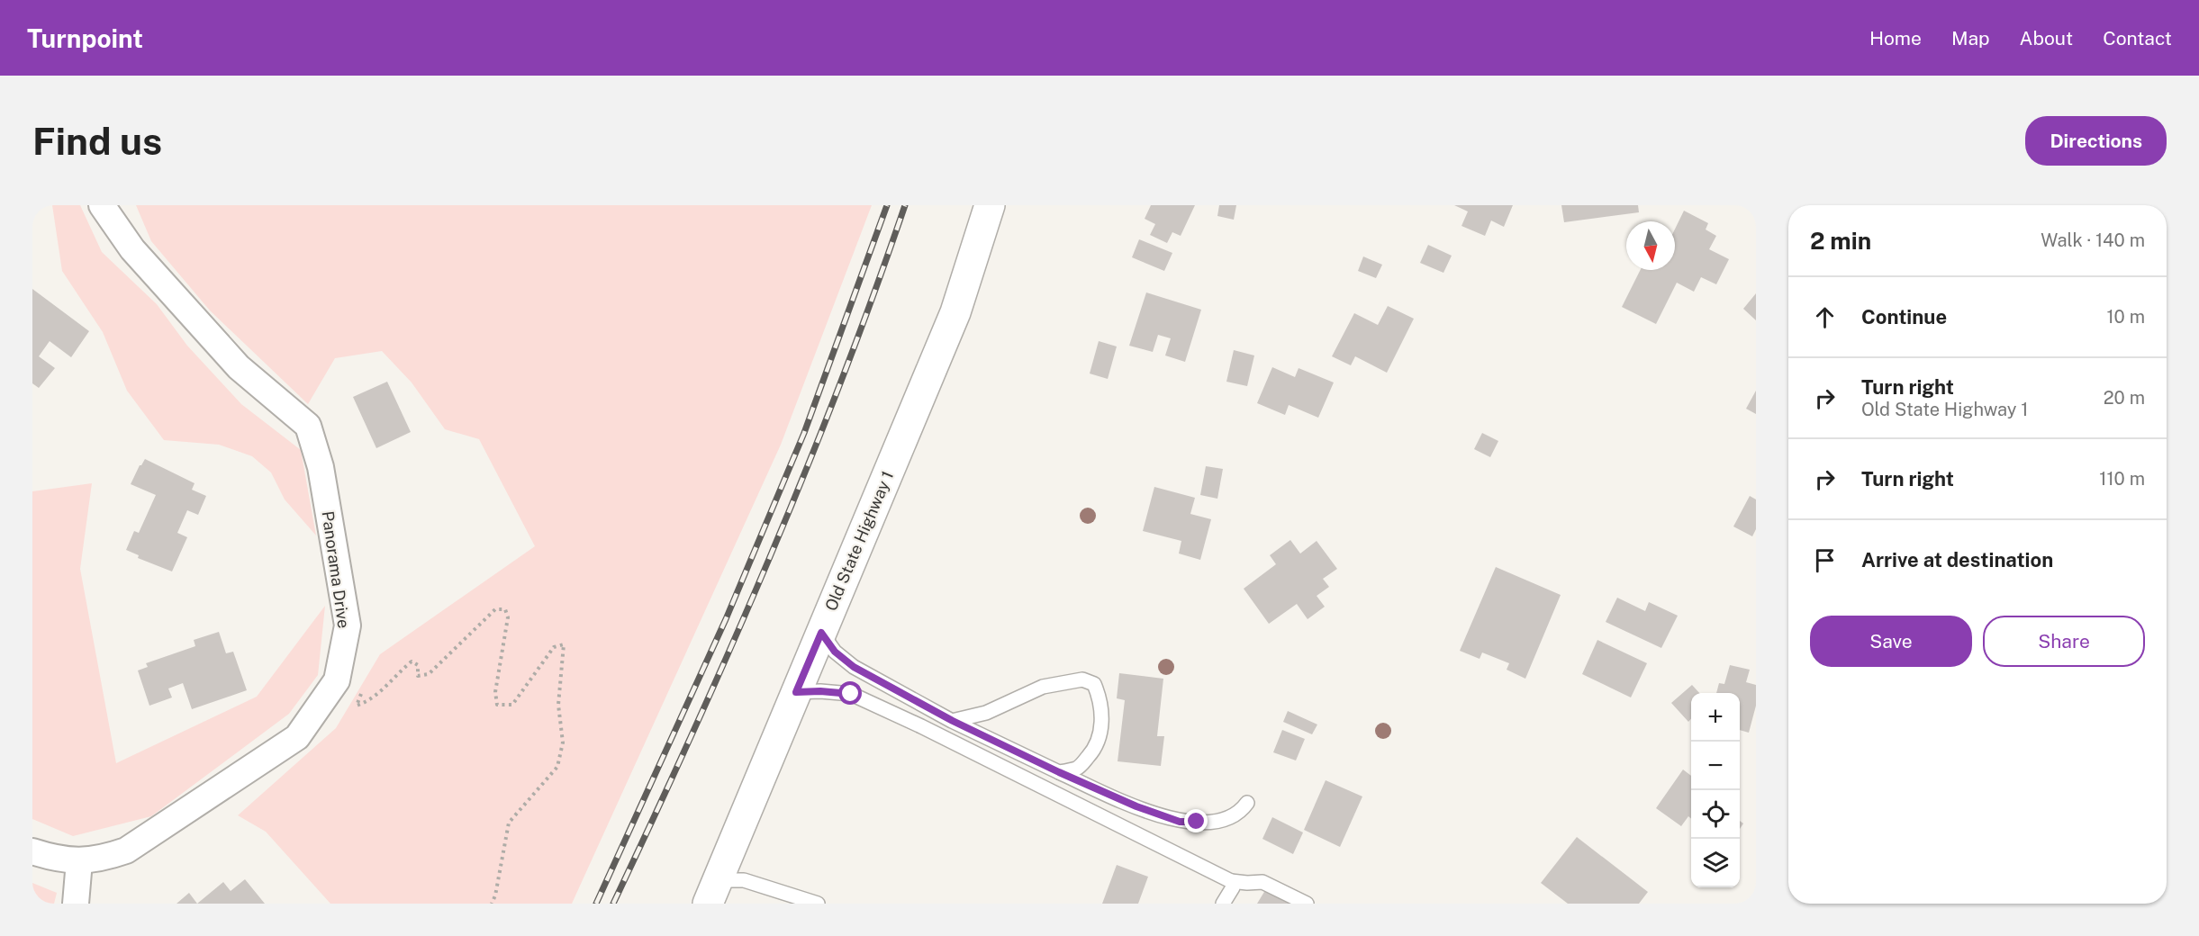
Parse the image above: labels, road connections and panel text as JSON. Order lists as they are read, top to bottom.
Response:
{
  "streets": {
    "main road": ["Old State Highway 1"],
    "street": ["Panorama Drive"]
  },
  "north": "bottom",
  "page": {
    "header": "Turnpoint",
    "nav": [
      "Home",
      "Map",
      "About",
      "Contact"
    ],
    "buttons": [
      "Directions",
      ["Save", "Share"]
    ],
    "title": "Find us",
    "heading": ["2 min", "Walk · 140 m"],
    "list": [
      ["Continue", "10 m"],
      ["Turn right", "Old State Highway 1", "20 m"],
      ["Turn right", "110 m"],
      "Arrive at destination"
    ],
    "map_buttons": ["+", "−"]
  }
}
